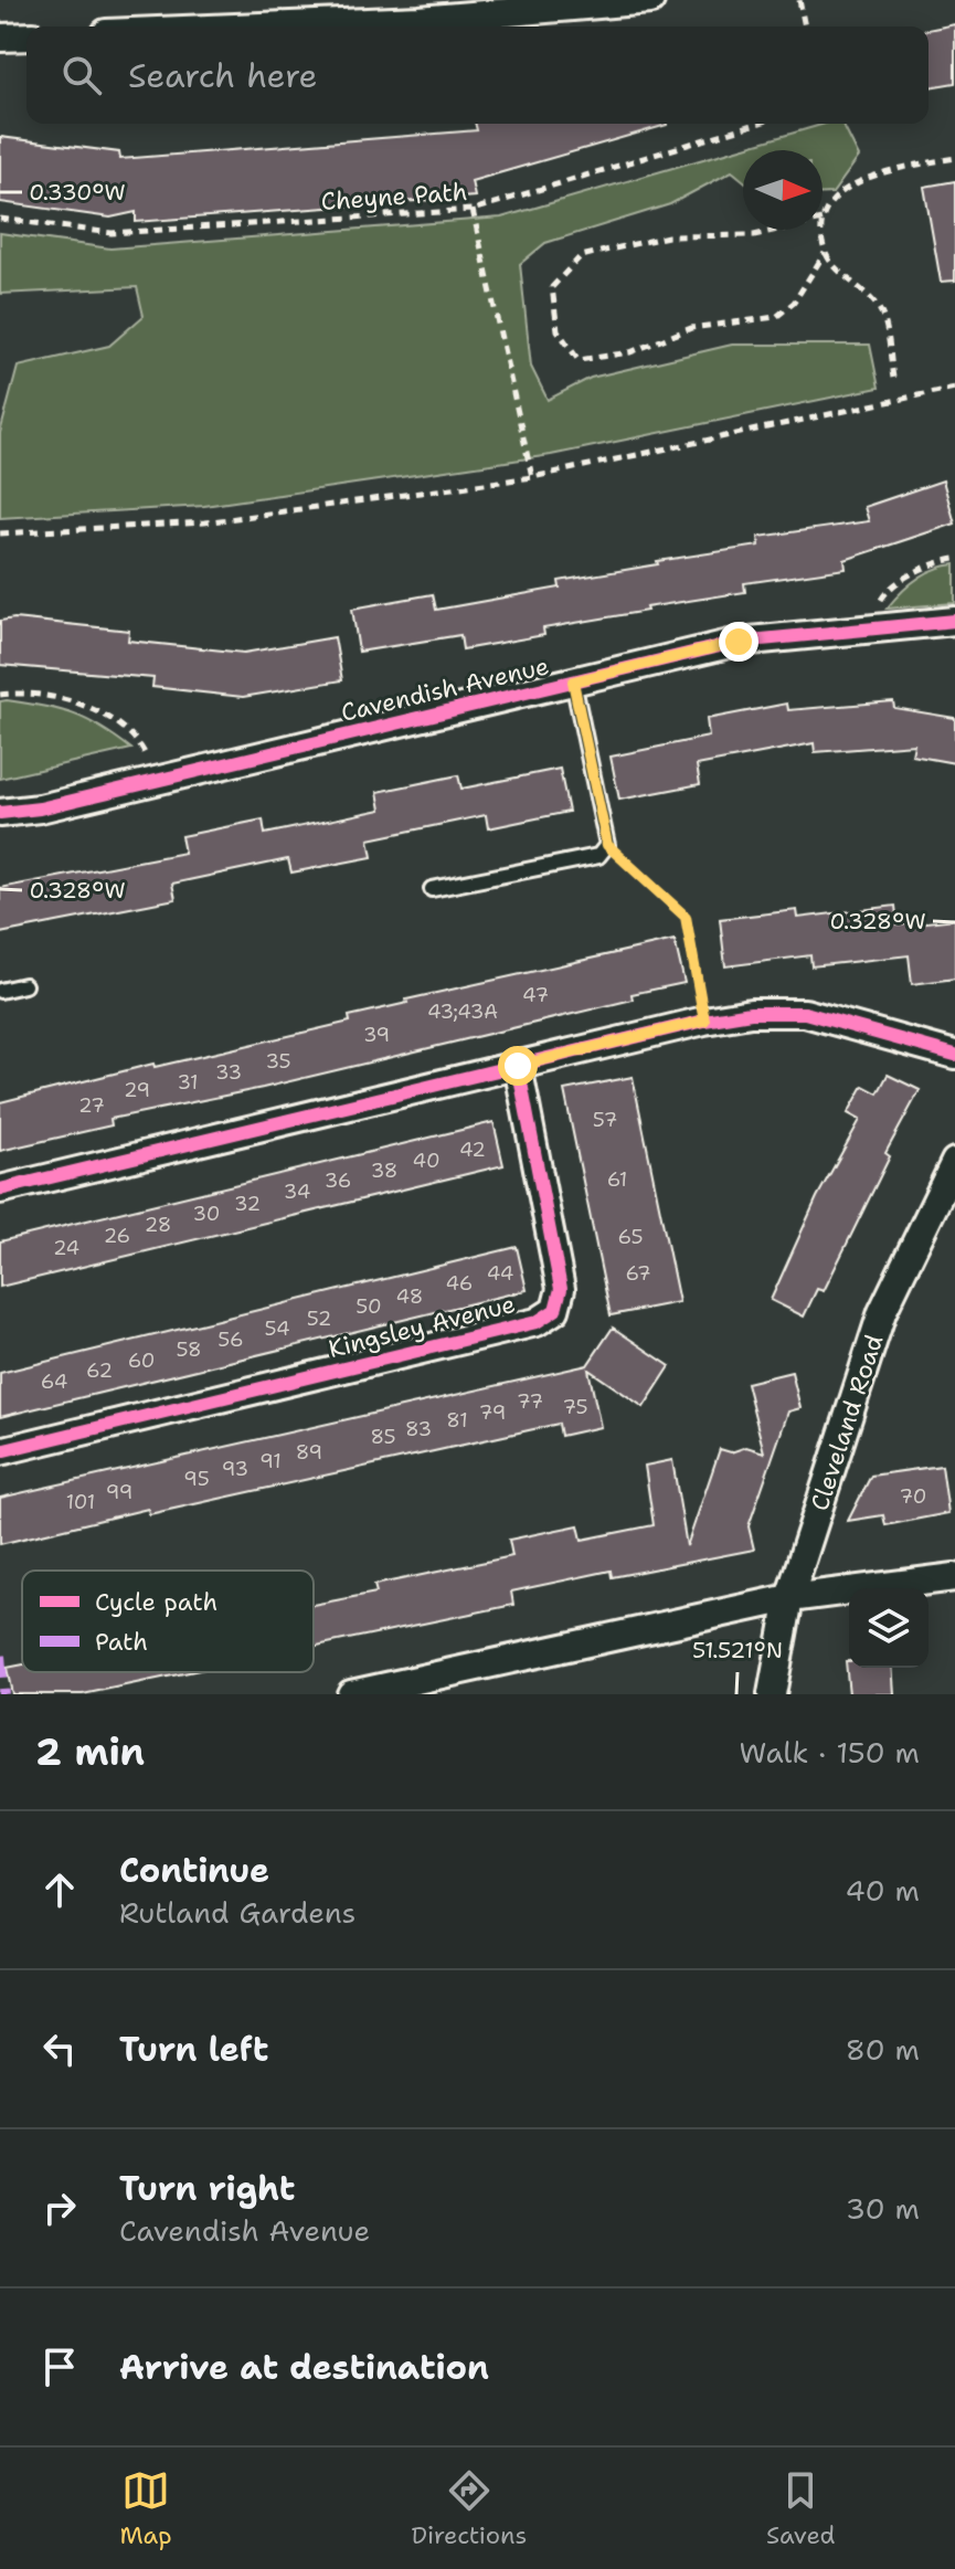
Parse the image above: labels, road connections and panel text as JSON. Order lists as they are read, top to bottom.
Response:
{
  "streets": {
    "street": ["Cavendish Avenue", "Kingsley Avenue", "Cleveland Road"],
    "path": ["Cheyne Path"]
  },
  "house_numbers": [
    "47",
    "43;43A",
    "39",
    "35",
    "33",
    "31",
    "29",
    "27",
    "57",
    "42",
    "40",
    "38",
    "61",
    "36",
    "34",
    "32",
    "30",
    "28",
    "26",
    "65",
    "24",
    "44",
    "67",
    "46",
    "48",
    "50",
    "52",
    "54",
    "56",
    "58",
    "60",
    "62",
    "64",
    "77",
    "75",
    "79",
    "81",
    "83",
    "85",
    "89",
    "91",
    "93",
    "95",
    "99",
    "70",
    "101"
  ],
  "legend": ["Cycle path", "Path"],
  "north": "right",
  "page": {
    "search": "Search here",
    "heading": ["2 min", "Walk · 150 m"],
    "list": [
      ["Continue", "Rutland Gardens", "40 m"],
      ["Turn left", "80 m"],
      ["Turn right", "Cavendish Avenue", "30 m"],
      "Arrive at destination"
    ],
    "nav": ["Map", "Directions", "Saved"]
  },
  "coordinates": ["0.330°W", "0.328°W", "51.521°N"]
}
